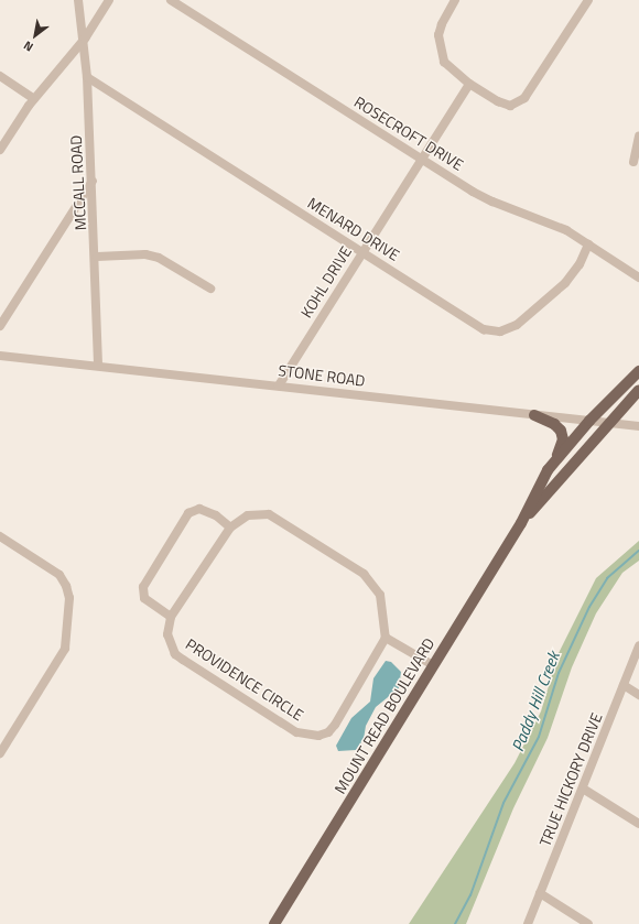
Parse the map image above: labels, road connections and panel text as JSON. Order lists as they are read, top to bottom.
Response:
{
  "streets": {
    "main road": ["MOUNT READ BOULEVARD"],
    "street": [
      "ROSECROFT DRIVE",
      "MCCALL ROAD",
      "MENARD DRIVE",
      "KOHL DRIVE",
      "STONE ROAD",
      "PROVIDENCE CIRCLE",
      "TRUE HICKORY DRIVE"
    ]
  },
  "crossings": [
    ["ROSECROFT DRIVE", "MENARD DRIVE"],
    ["ROSECROFT DRIVE", "KOHL DRIVE"],
    ["MCCALL ROAD", "MENARD DRIVE"],
    ["MCCALL ROAD", "STONE ROAD"],
    ["MENARD DRIVE", "KOHL DRIVE"],
    ["KOHL DRIVE", "STONE ROAD"],
    ["STONE ROAD", "MOUNT READ BOULEVARD"]
  ],
  "water": ["Paddy Hill Creek"],
  "north": "bottom left"
}
